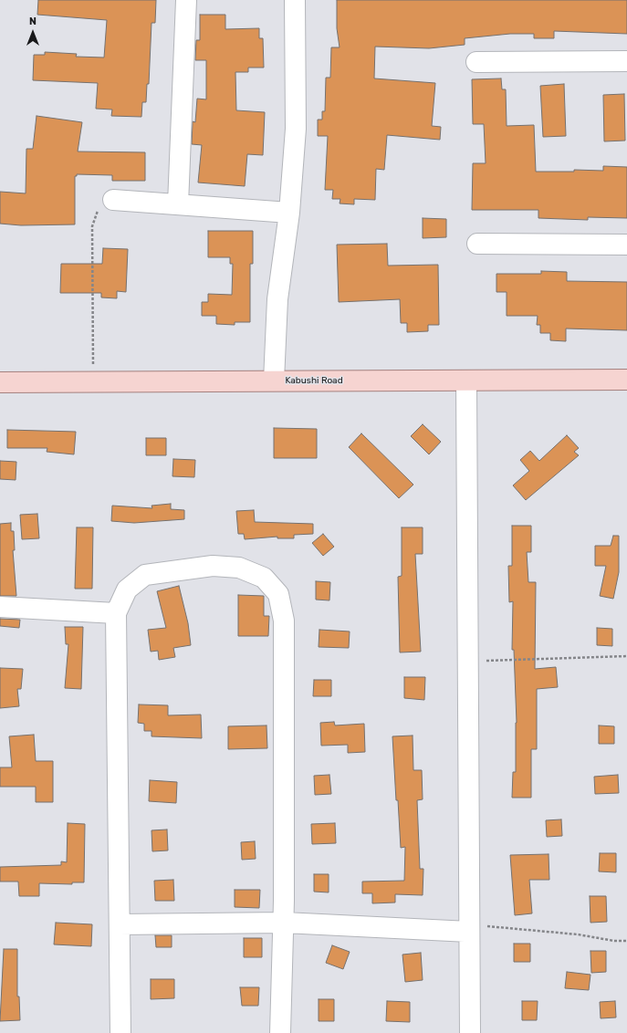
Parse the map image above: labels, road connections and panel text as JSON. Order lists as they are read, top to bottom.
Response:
{
  "streets": {
    "main road": ["Kabushi Road"]
  },
  "north": "top"
}
